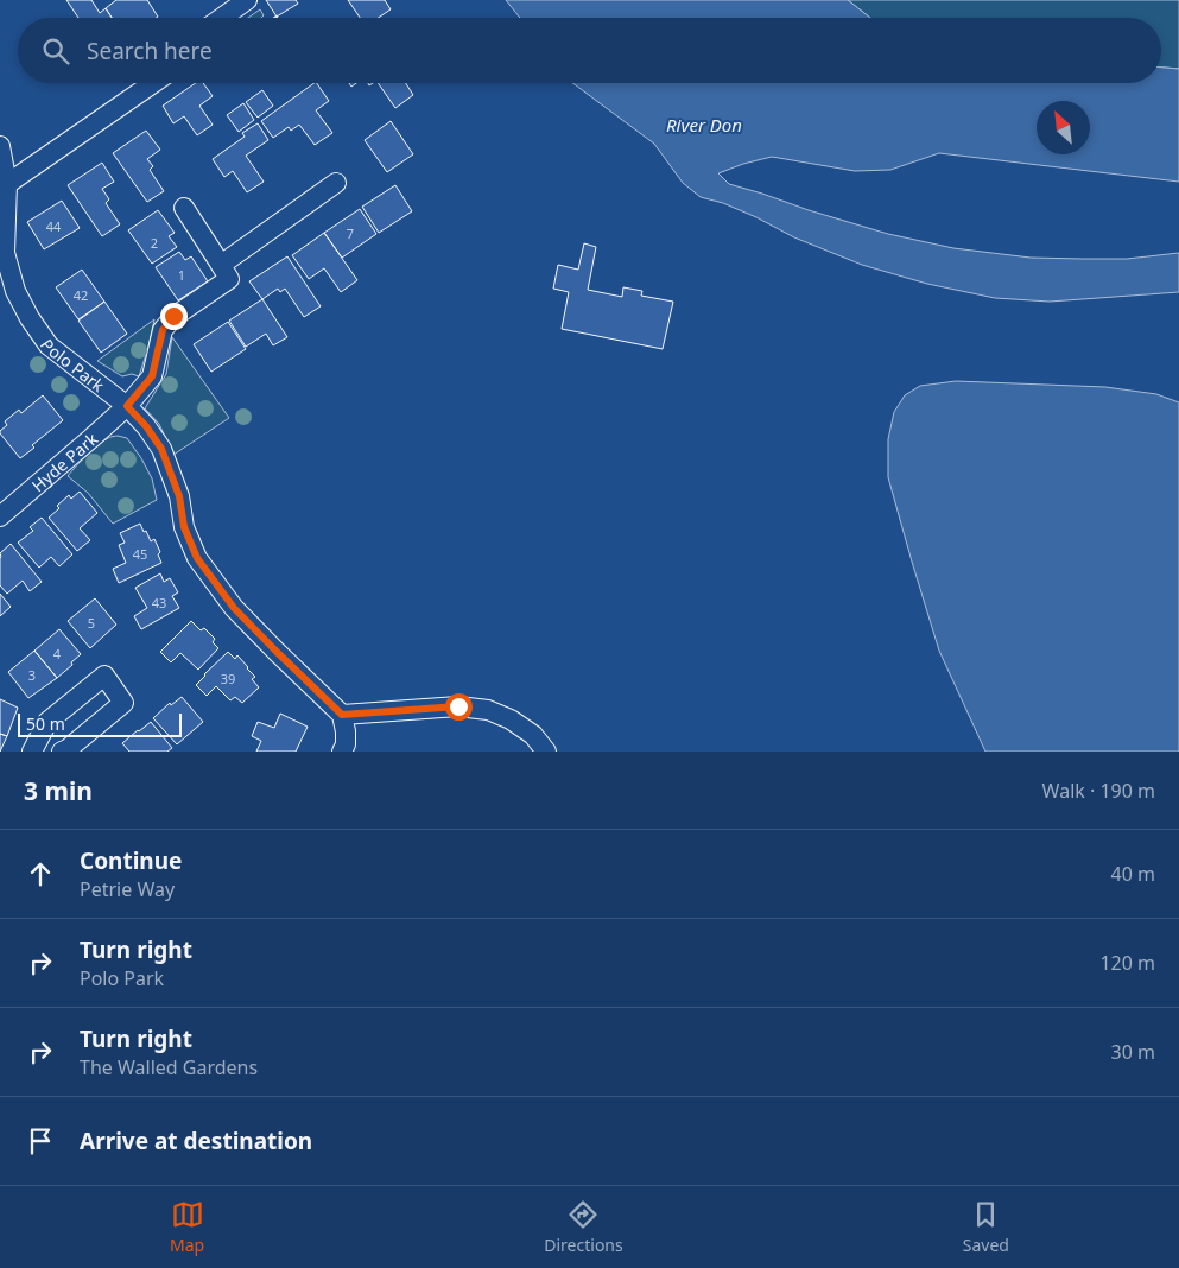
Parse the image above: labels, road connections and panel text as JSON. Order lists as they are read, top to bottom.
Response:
{
  "streets": {
    "street": ["Polo Park", "Hyde Park"]
  },
  "crossings": [
    ["Polo Park", "Hyde Park"]
  ],
  "water": ["River Don"],
  "house_numbers": [
    "44",
    "7",
    "2",
    "1",
    "42",
    "45",
    "43",
    "5",
    "4",
    "3",
    "39"
  ],
  "scale_bar": "50 m",
  "north": "top left",
  "page": {
    "search": "Search here",
    "scale": "50 m",
    "heading": ["3 min", "Walk · 190 m"],
    "list": [
      ["Continue", "Petrie Way", "40 m"],
      ["Turn right", "Polo Park", "120 m"],
      ["Turn right", "The Walled Gardens", "30 m"],
      "Arrive at destination"
    ],
    "nav": ["Map", "Directions", "Saved"]
  }
}
